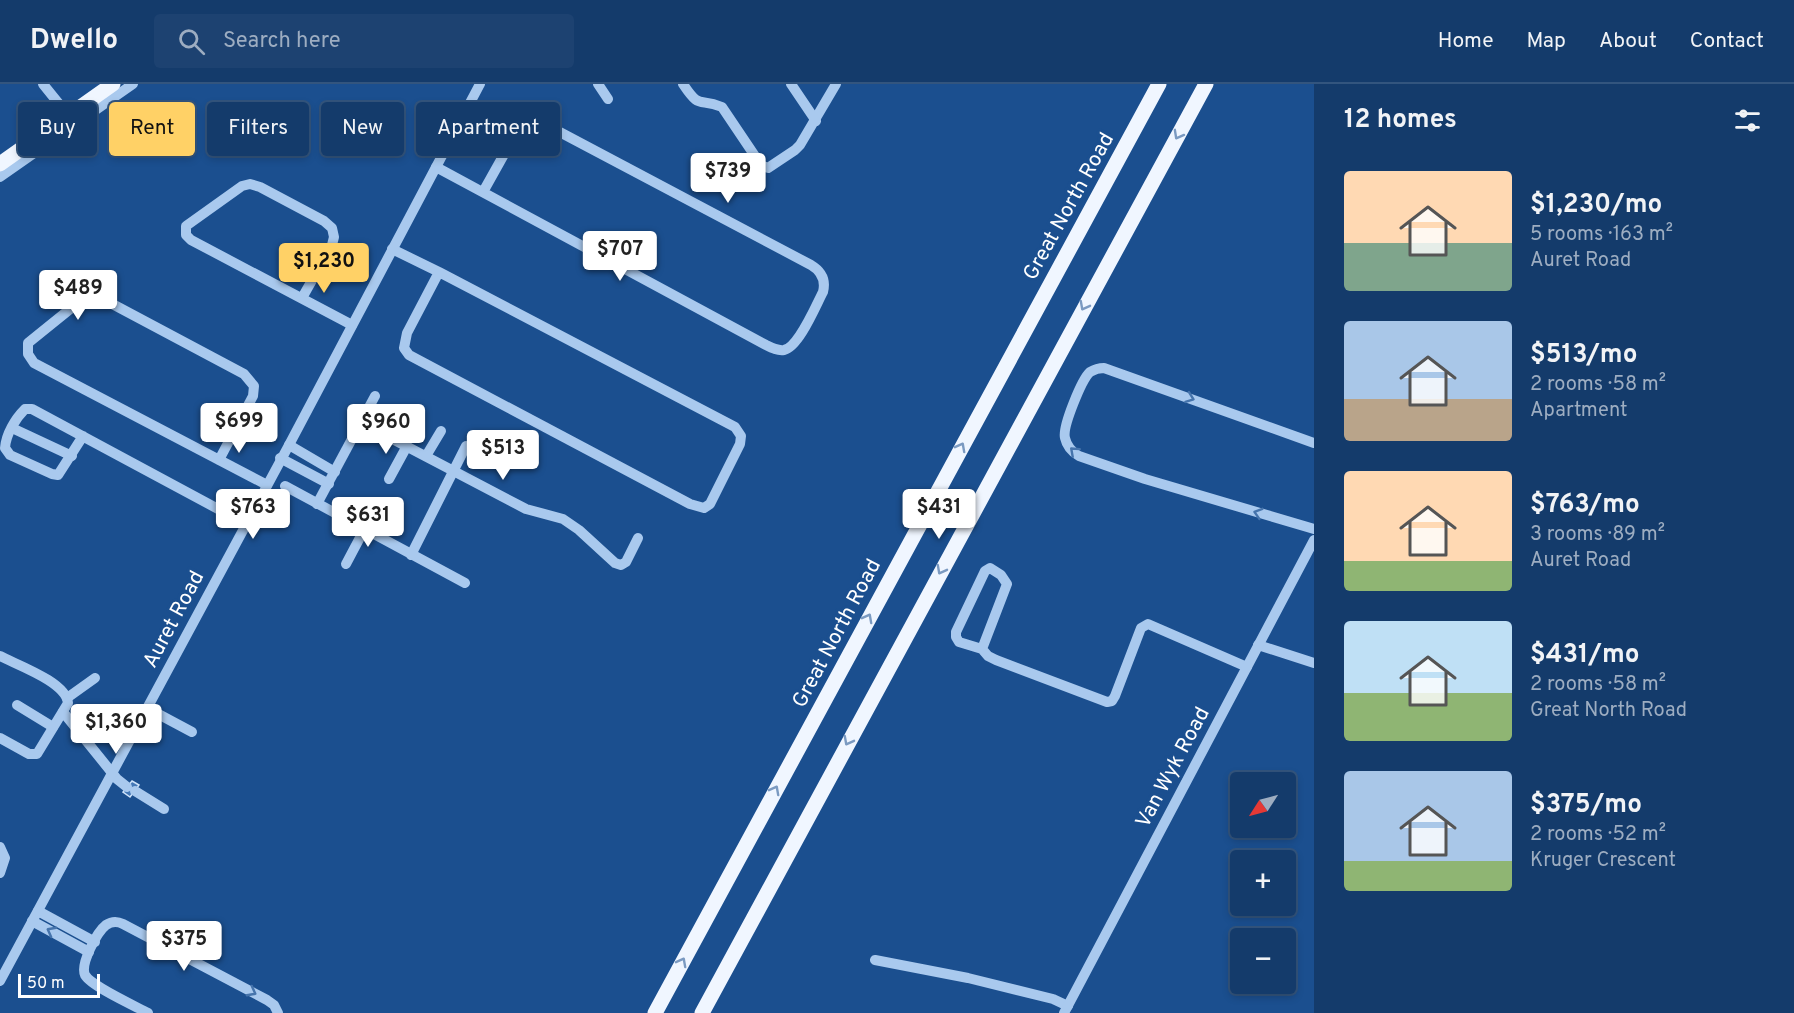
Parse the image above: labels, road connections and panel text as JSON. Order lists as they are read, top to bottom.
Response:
{
  "streets": {
    "main road": ["Great North Road"],
    "street": ["Auret Road", "Van Wyk Road"]
  },
  "scale_bar": "50 m",
  "north": "bottom left",
  "page": {
    "header": "Dwello",
    "search": "Search here",
    "nav": [
      "Home",
      "Map",
      "About",
      "Contact"
    ],
    "heading": "12 homes",
    "chip": [
      "Buy",
      "Rent",
      "Filters",
      "New",
      "Apartment"
    ],
    "price": [
      "$739",
      "$707",
      "$1,230",
      "$489",
      "$699",
      "$960",
      "$513",
      "$763",
      "$431",
      "$631",
      "$1,360",
      "$375"
    ],
    "list": [
      {
        "name": "$1,230/mo",
        "note": "5 rooms · 163 m² · Auret Road"
      },
      {
        "name": "$513/mo",
        "note": "2 rooms · 58 m² · Apartment"
      },
      {
        "name": "$763/mo",
        "note": "3 rooms · 89 m² · Auret Road"
      },
      {
        "name": "$431/mo",
        "note": "2 rooms · 58 m² · Great North Road"
      },
      {
        "name": "$375/mo",
        "note": "2 rooms · 52 m² · Kruger Crescent"
      }
    ],
    "map_buttons": ["+", "−"],
    "scale": "50 m"
  }
}
